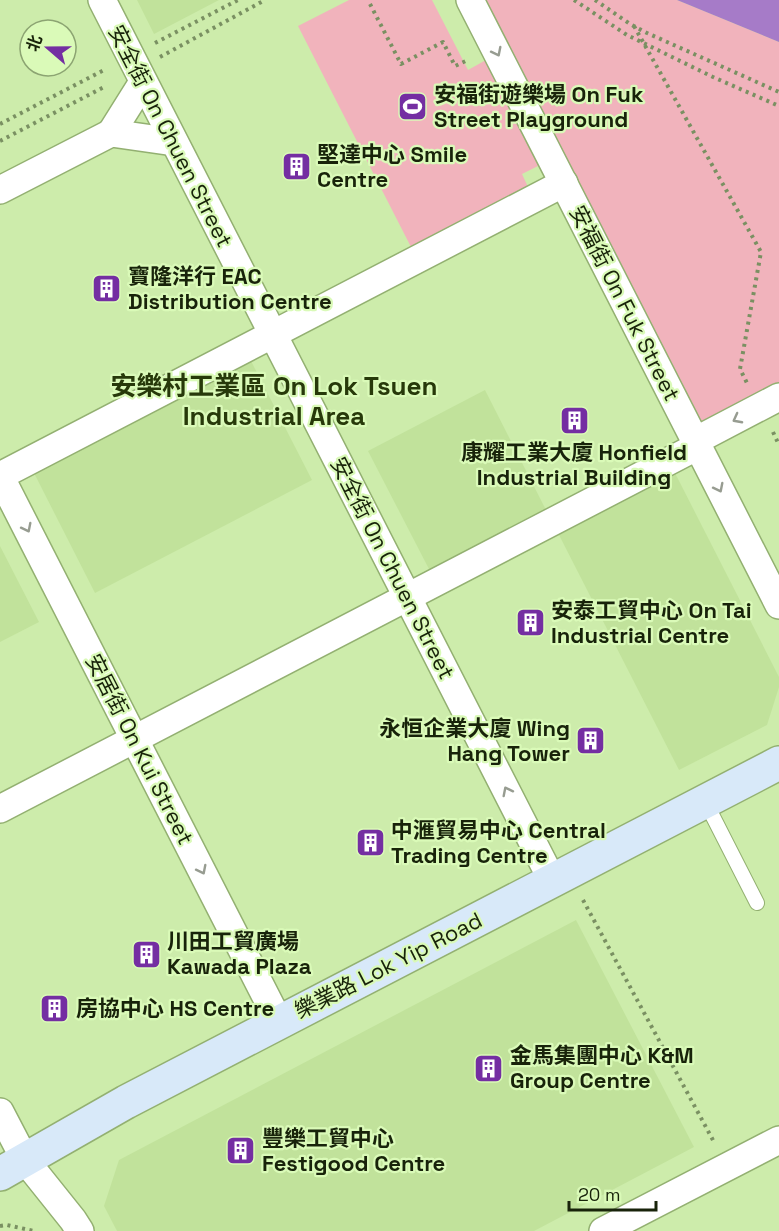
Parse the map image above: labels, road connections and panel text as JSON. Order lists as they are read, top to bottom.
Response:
{
  "streets": {
    "street": [
      "安全街 On Chuen Street",
      "安福街 On Fuk Street",
      "安居街 On Kui Street",
      "樂業路 Lok Yip Road"
    ]
  },
  "crossings": [
    ["安全街 On Chuen Street", "樂業路 Lok Yip Road"],
    ["安居街 On Kui Street", "樂業路 Lok Yip Road"]
  ],
  "one_way": ["安福街 On Fuk Street", "安居街 On Kui Street"],
  "districts": ["安樂村工業區 On Lok Tsuen Industrial Area"],
  "places": {
    "sports": ["安福街遊樂場 On Fuk Street Playground"],
    "building": [
      "堅達中心 Smile Centre",
      "寶隆洋行 EAC Distribution Centre",
      "康耀工業大廈 Honfield Industrial Building",
      "安泰工貿中心 On Tai Industrial Centre",
      "永恒企業大廈 Wing Hang Tower",
      "中滙貿易中心 Central Trading Centre",
      "川田工貿廣場 Kawada Plaza",
      "房協中心 HS Centre",
      "金馬集團中心 K&M Group Centre",
      "豐樂工貿中心 Festigood Centre"
    ]
  },
  "scale_bar": "20 m",
  "north": "left"
}
